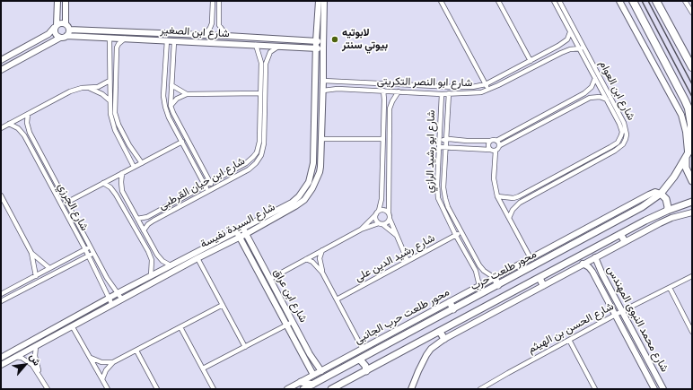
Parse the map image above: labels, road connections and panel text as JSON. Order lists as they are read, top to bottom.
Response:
{
  "streets": {
    "main road": ["محور طلعت حرب"],
    "street": [
      "شارع ابن الصغير",
      "شارع ابو النصر التكريتى",
      "شارع ابن العوام",
      "شارع ابو رشيد الرازي",
      "شارع ابن حيان القرطبى",
      "شارع الجرزي",
      "شارع السيدة نفيسة",
      "شارع رشيد الدين على",
      "شارع ابن عراق",
      "محور طلعت حرب الجانبى",
      "شارع محمد النبوى المهندس",
      "شارع الحسن بن الهيثم"
    ]
  },
  "crossings": [
    ["شارع ابن الصغير", "شارع ابن حيان القرطبى"],
    ["شارع ابن الصغير", "شارع السيدة نفيسة"],
    ["شارع ابو النصر التكريتى", "شارع ابن العوام"],
    ["شارع ابو النصر التكريتى", "شارع ابو رشيد الرازي"],
    ["شارع ابو النصر التكريتى", "شارع السيدة نفيسة"],
    ["شارع ابو رشيد الرازي", "شارع رشيد الدين على"],
    ["شارع ابو رشيد الرازي", "محور طلعت حرب الجانبى"],
    ["شارع الجرزي", "شارع السيدة نفيسة"],
    ["شارع السيدة نفيسة", "شارع ابن عراق"],
    ["محور طلعت حرب", "محور طلعت حرب الجانبى"],
    ["شارع ابن عراق", "محور طلعت حرب الجانبى"],
    ["شارع محمد النبوى المهندس", "شارع الحسن بن الهيثم"]
  ],
  "places": ["لابوتيه بيوتي سنتر"],
  "north": "top right"
}
